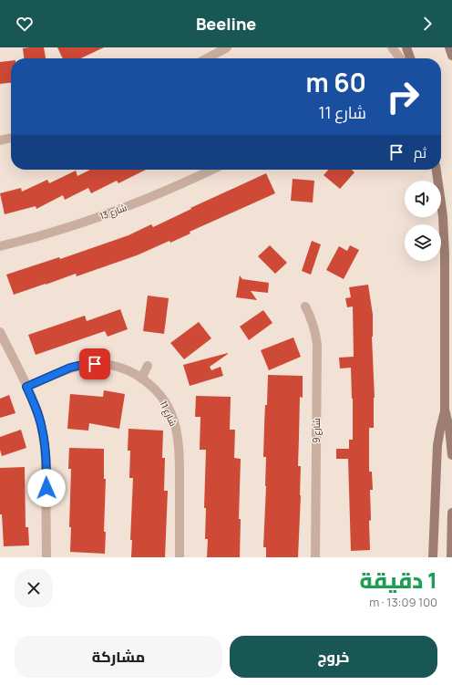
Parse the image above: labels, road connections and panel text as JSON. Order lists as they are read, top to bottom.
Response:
{
  "streets": {
    "street": ["شارع 13", "شارع 11", "شارع 9"]
  },
  "page": {
    "header": "Beeline",
    "turn": ["60 m", "شارع 11"],
    "then": "ثم",
    "heading": ["1 دقيقة", "100 m · 13:09"],
    "buttons": ["خروج", "مشاركة"]
  }
}
